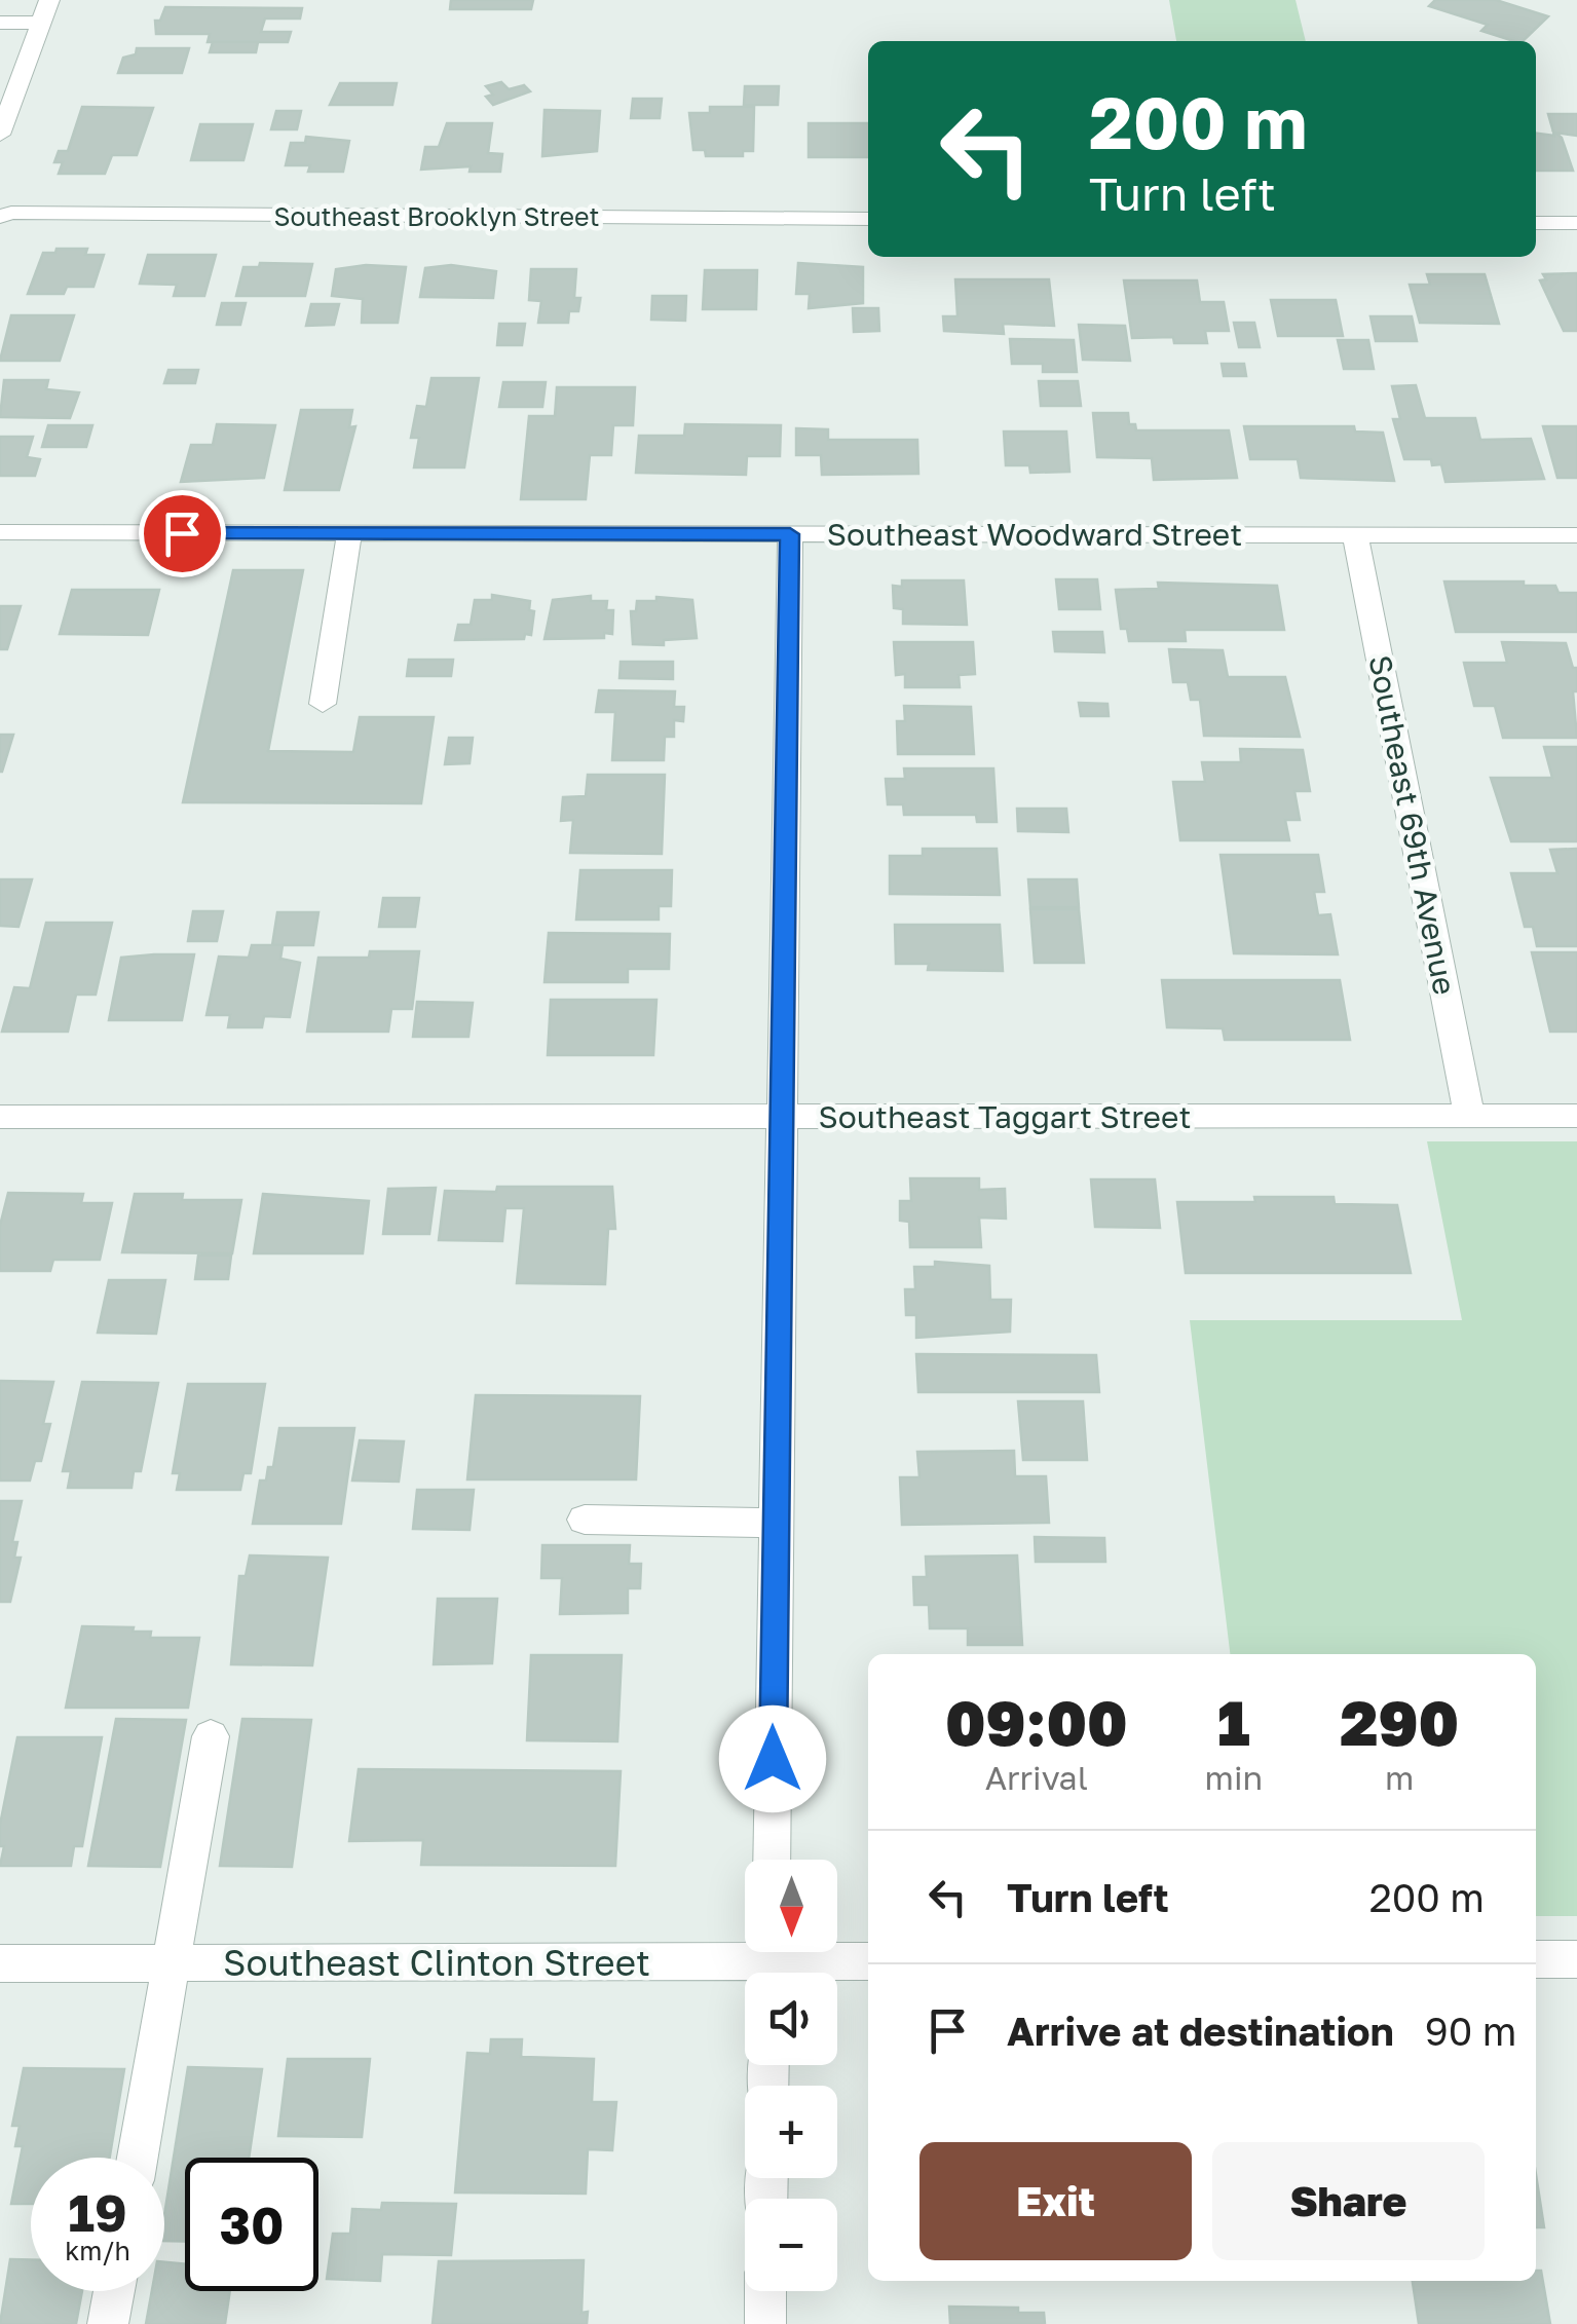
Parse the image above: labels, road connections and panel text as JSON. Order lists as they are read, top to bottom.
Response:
{
  "streets": {
    "street": [
      "Southeast Brooklyn Street",
      "Southeast Woodward Street",
      "Southeast 69th Avenue",
      "Southeast Taggart Street",
      "Southeast Clinton Street"
    ]
  },
  "crossings": [
    ["Southeast Woodward Street", "Southeast 69th Avenue"],
    ["Southeast 69th Avenue", "Southeast Taggart Street"]
  ],
  "north": "bottom",
  "page": {
    "turn": ["200 m", "Turn left"],
    "eta": [
      "09:00",
      "Arrival",
      "1",
      "min",
      "290",
      "m"
    ],
    "list": [
      {
        "name": "Turn left",
        "value": "200 m"
      },
      {
        "name": "Arrive at destination",
        "value": "90 m"
      }
    ],
    "map_buttons": ["+", "−"],
    "buttons": ["Exit", "Share"],
    "speed": "19 km/h",
    "limit": "30"
  }
}
